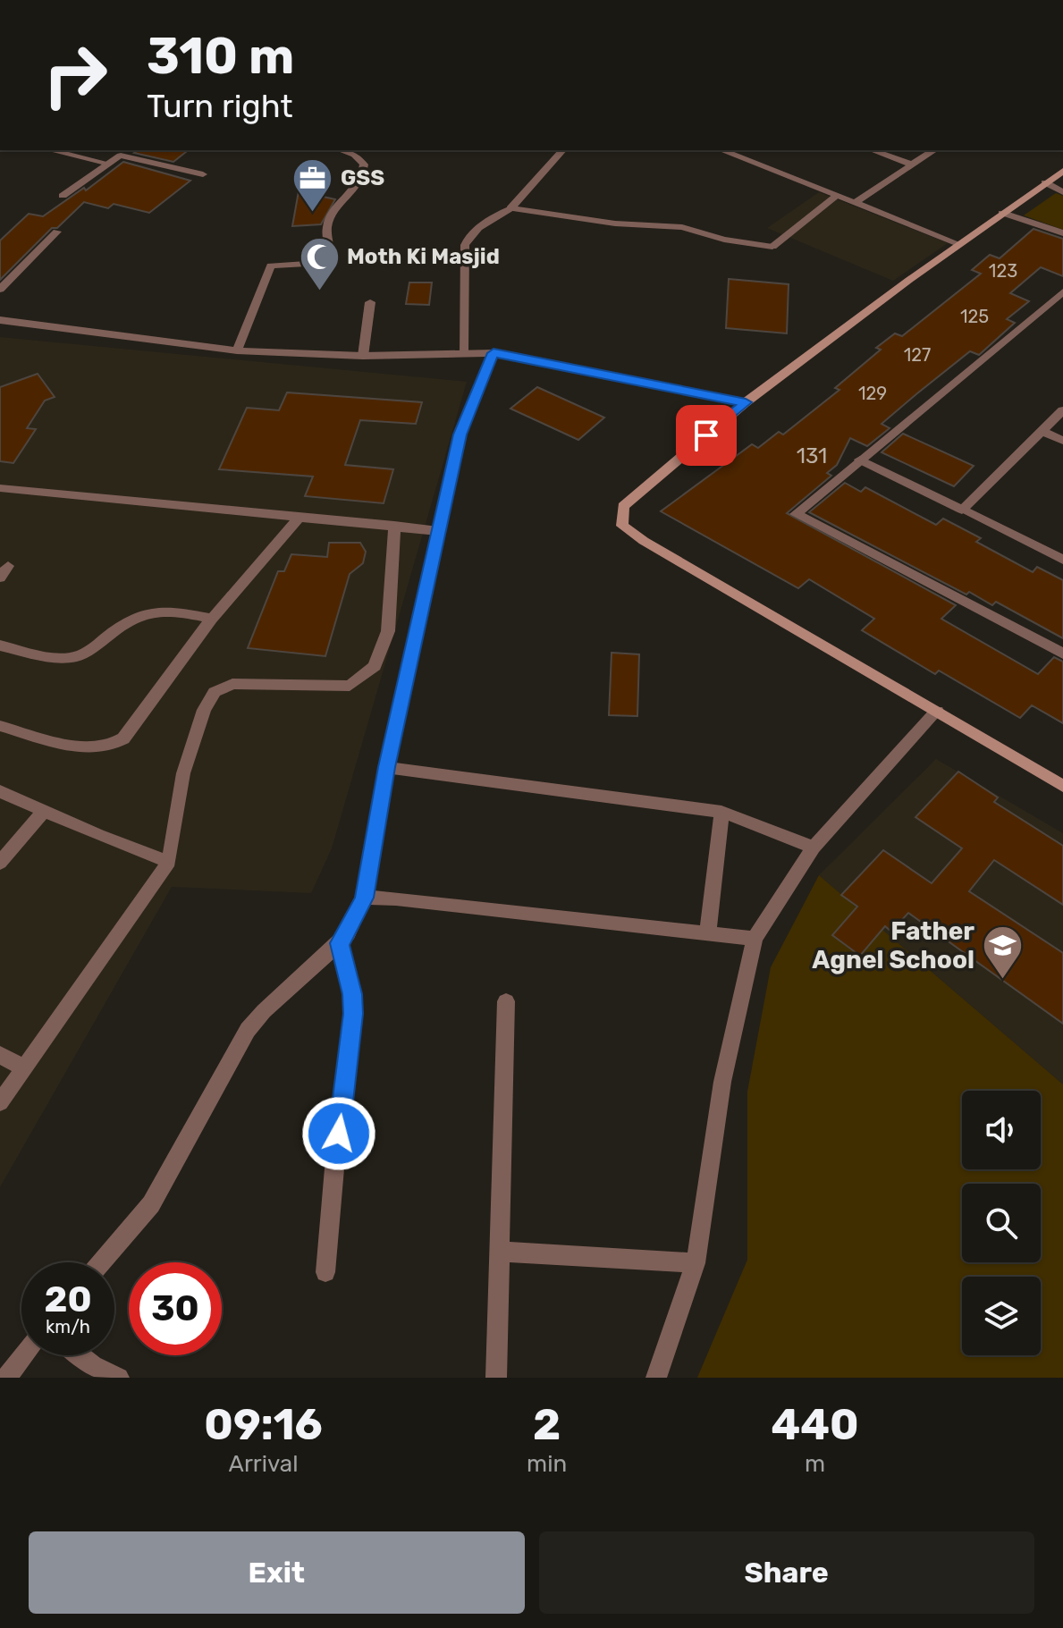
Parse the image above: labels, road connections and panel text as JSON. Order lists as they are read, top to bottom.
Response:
{
  "places": {
    "office": ["GSS"],
    "mosque": ["Moth Ki Masjid"],
    "school or university": ["Father Agnel School"]
  },
  "house_numbers": [
    "123",
    "125",
    "127",
    "129",
    "131"
  ],
  "page": {
    "turn": ["310 m", "Turn right"],
    "speed": "20 km/h",
    "limit": "30",
    "eta": [
      "09:16",
      "Arrival",
      "2",
      "min",
      "440",
      "m"
    ],
    "buttons": ["Exit", "Share"]
  }
}
